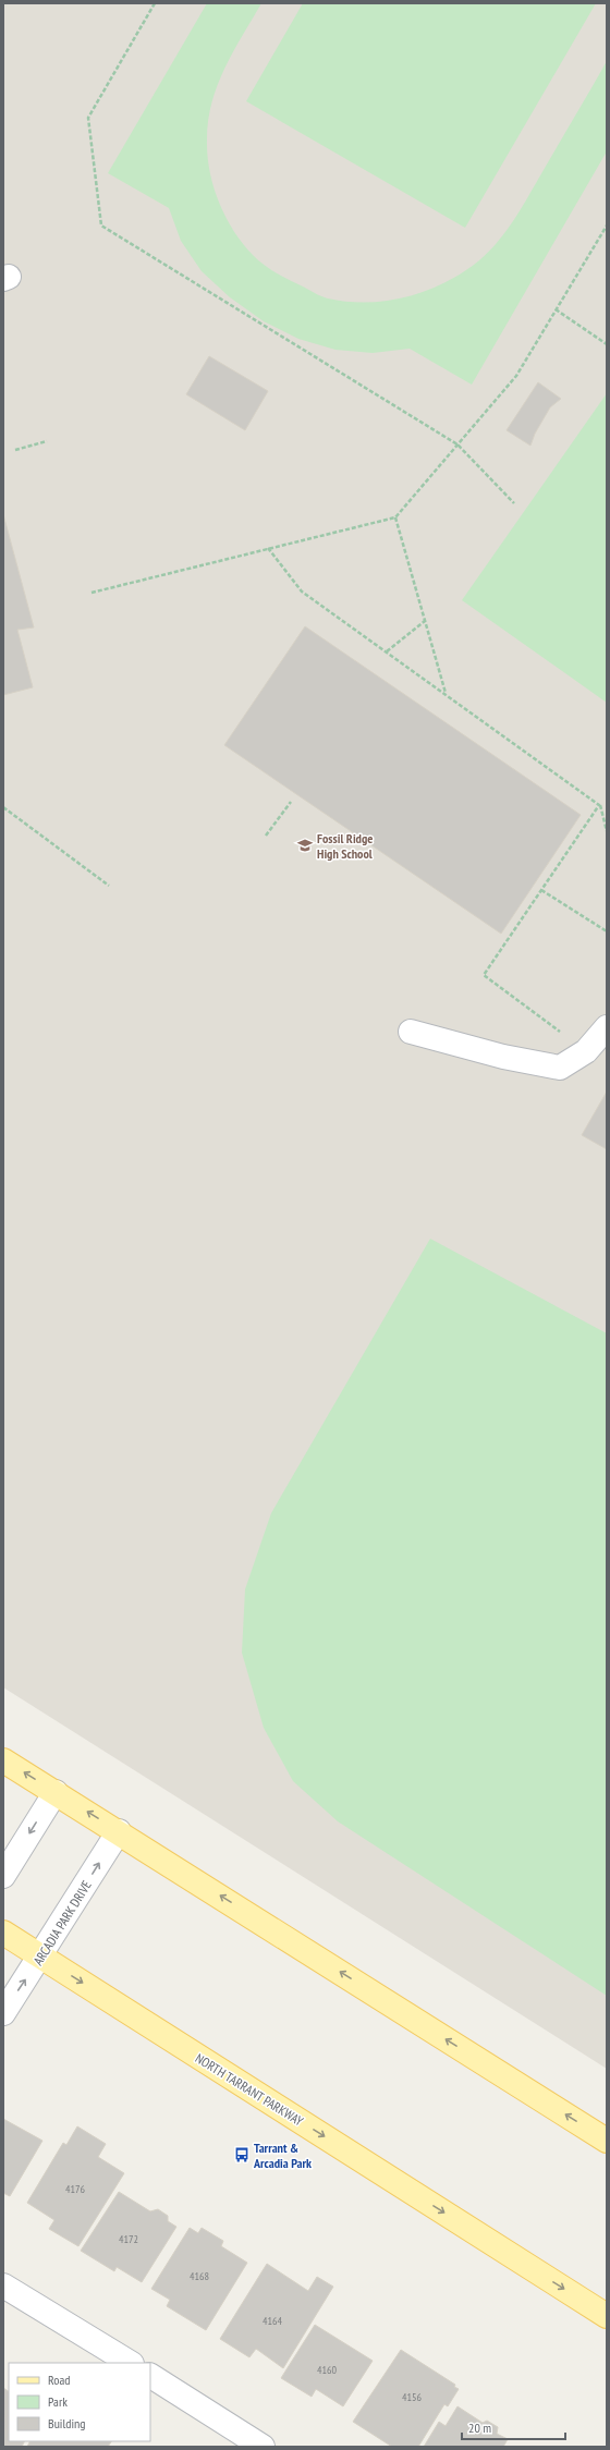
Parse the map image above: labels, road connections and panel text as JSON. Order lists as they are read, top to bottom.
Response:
{
  "streets": {
    "main road": ["NORTH TARRANT PARKWAY"],
    "street": ["ARCADIA PARK DRIVE"]
  },
  "crossings": [
    ["ARCADIA PARK DRIVE", "NORTH TARRANT PARKWAY"]
  ],
  "places": {
    "school or university": ["Fossil Ridge High School"],
    "bus stop": ["Tarrant & Arcadia Park"]
  },
  "house_numbers": [
    "4176",
    "4172",
    "4168",
    "4164",
    "4160",
    "4156"
  ],
  "legend": ["Road", "Park", "Building"],
  "scale_bar": "20 m"
}
